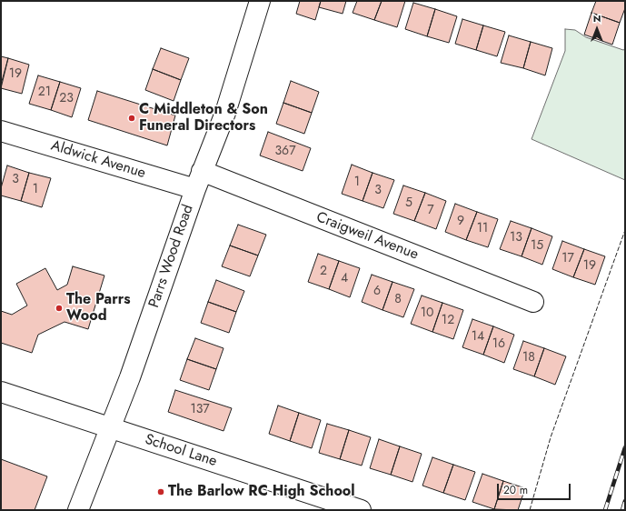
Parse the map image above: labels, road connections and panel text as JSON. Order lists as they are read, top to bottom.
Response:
{
  "streets": {
    "street": [
      "Aldwick Avenue",
      "Craigweil Avenue",
      "Parrs Wood Road",
      "School Lane"
    ]
  },
  "crossings": [
    ["Aldwick Avenue", "Craigweil Avenue"],
    ["Aldwick Avenue", "Parrs Wood Road"],
    ["Craigweil Avenue", "Parrs Wood Road"],
    ["Parrs Wood Road", "School Lane"]
  ],
  "places": ["C Middleton & Son Funeral Directors", "The Parrs Wood", "The Barlow RC High School"],
  "house_numbers": [
    "19",
    "21",
    "23",
    "367",
    "3",
    "1",
    "1",
    "3",
    "5",
    "7",
    "9",
    "11",
    "13",
    "15",
    "17",
    "19",
    "2",
    "4",
    "6",
    "8",
    "10",
    "12",
    "14",
    "16",
    "18",
    "137"
  ],
  "scale_bar": "20 m",
  "north": "top"
}
